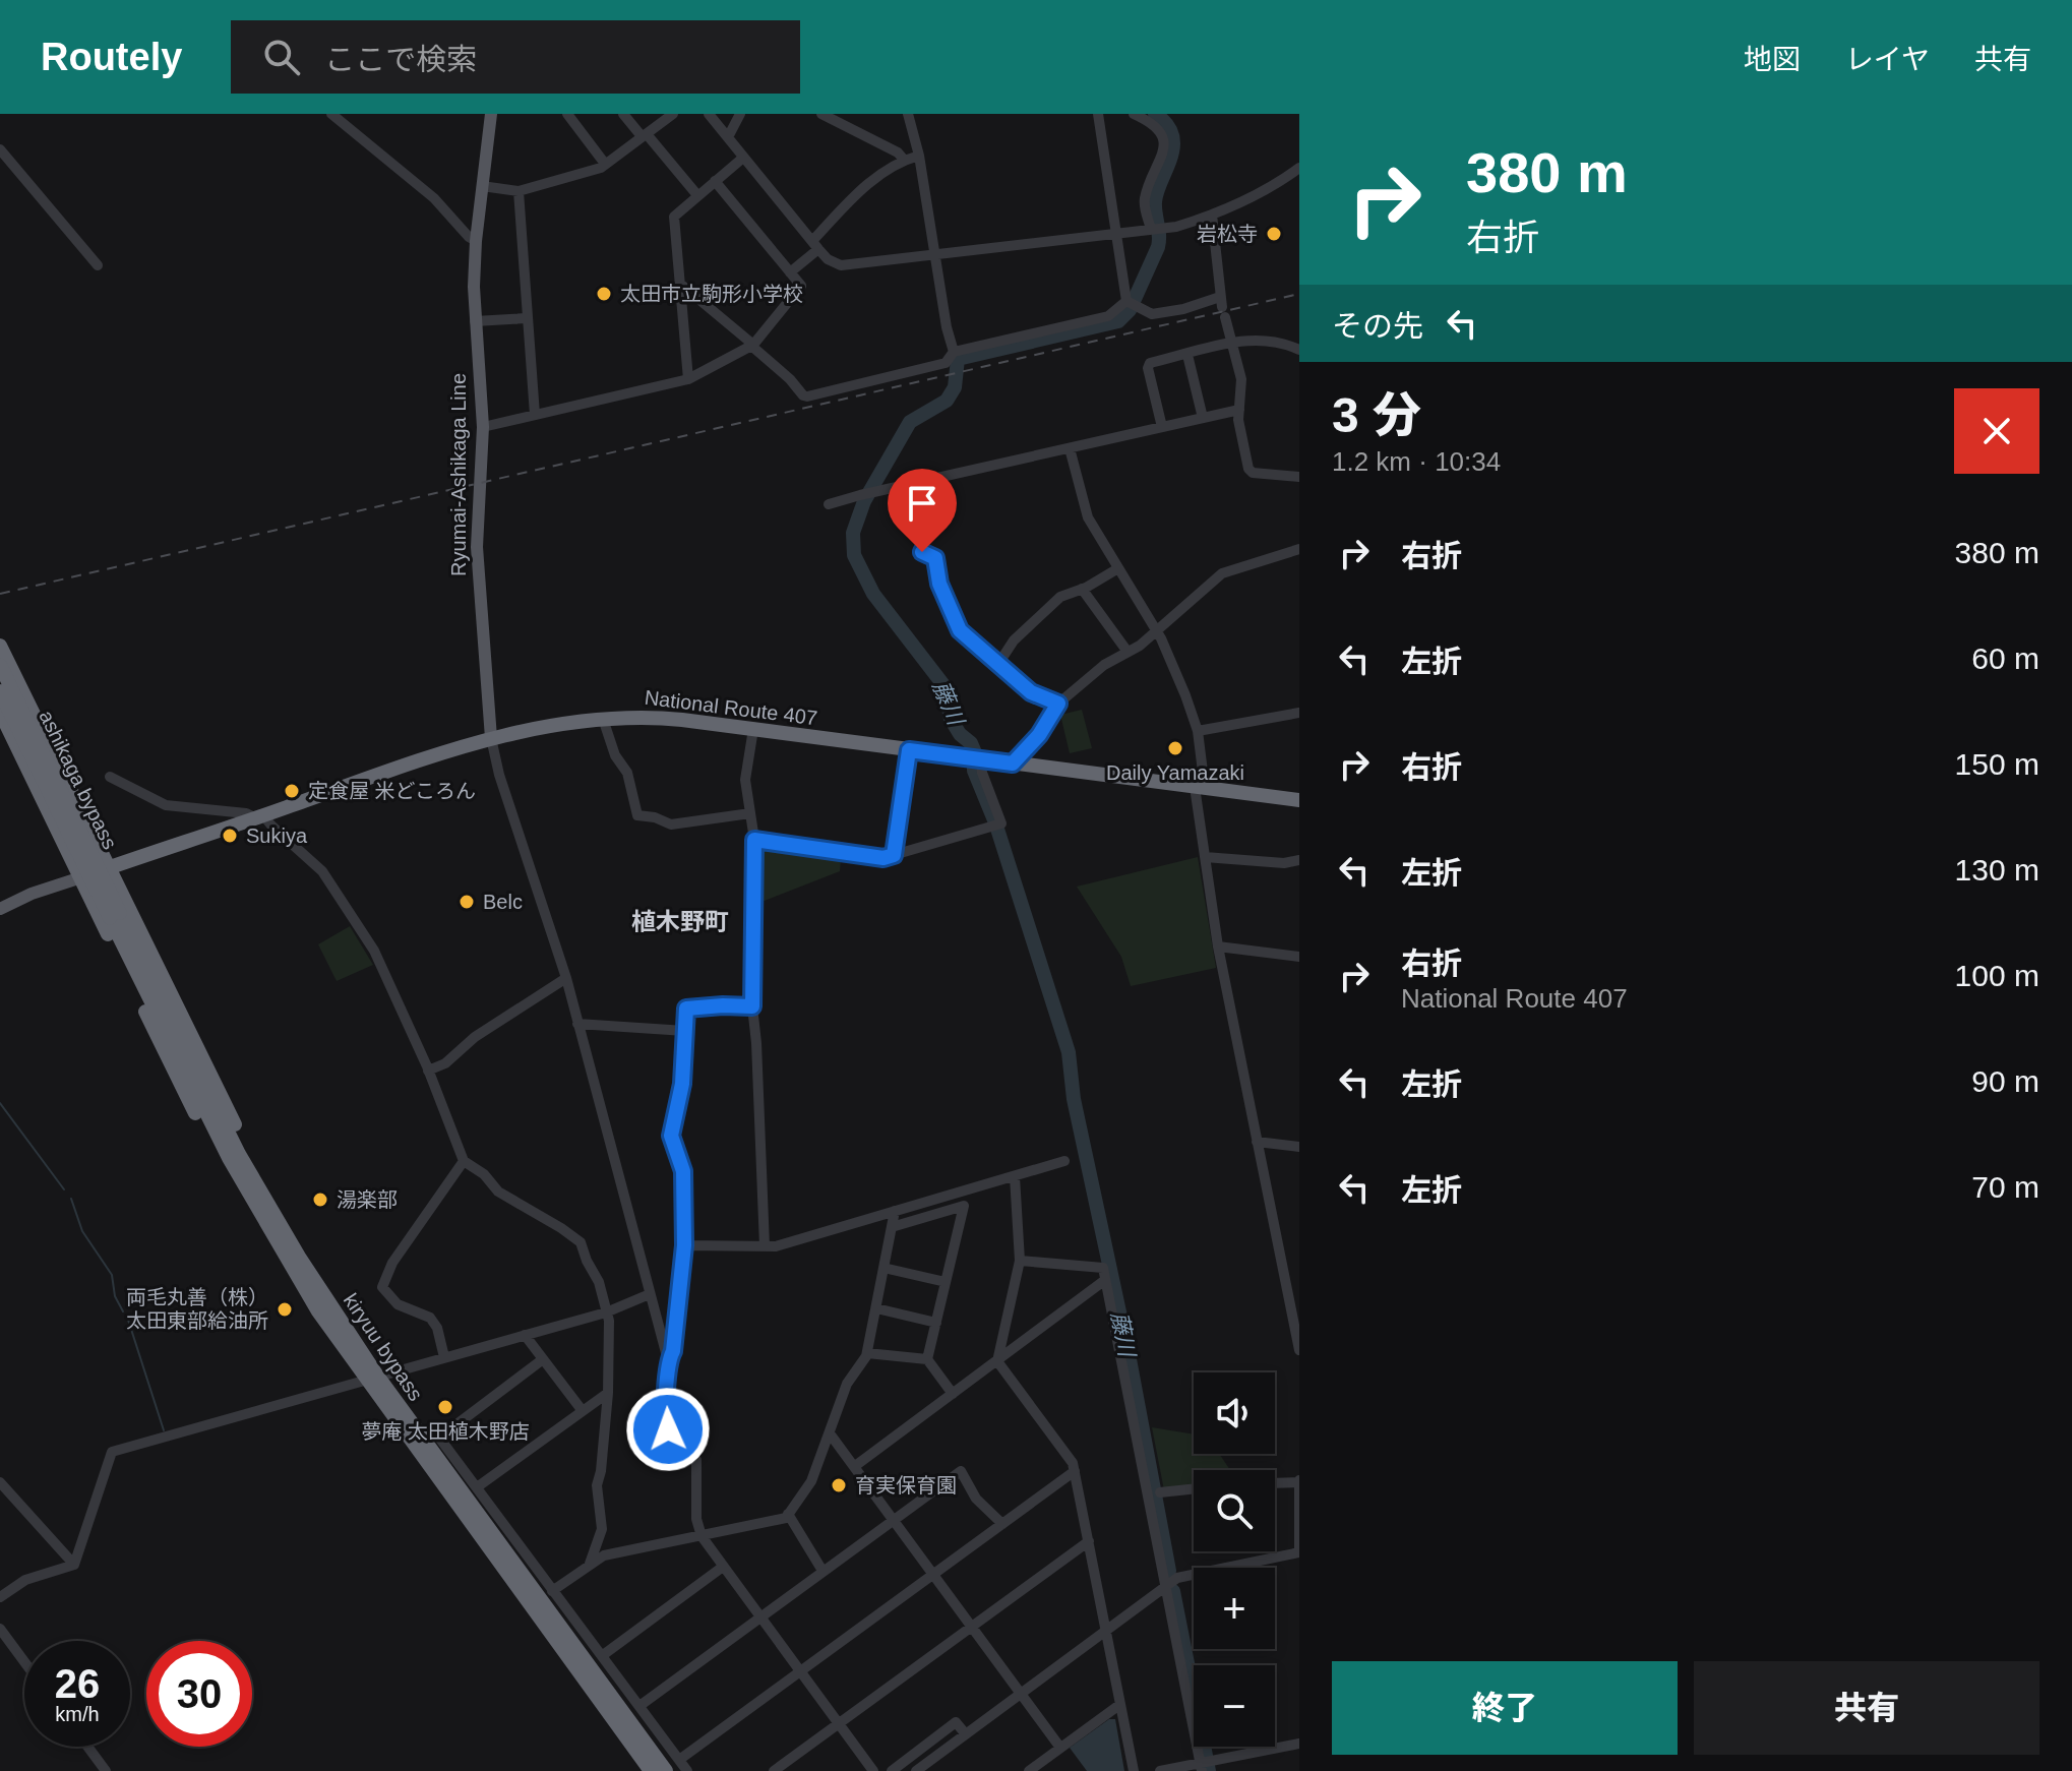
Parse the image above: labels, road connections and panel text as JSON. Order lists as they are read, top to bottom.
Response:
{
  "streets": {
    "highway": ["National Route 407", "ashikaga bypass", "kiryuu bypass"],
    "main road": ["Ryumai-Ashikaga Line"]
  },
  "crossings": [
    ["Ryumai-Ashikaga Line", "National Route 407"],
    ["ashikaga bypass", "kiryuu bypass"]
  ],
  "districts": ["植木野町"],
  "water": ["藤川"],
  "places": [
    "岩松寺",
    "太田市立駒形小学校",
    "Daily Yamazaki",
    "定食屋 米どころん",
    "Sukiya",
    "Belc",
    "湯楽部",
    "両毛丸善（株） 太田東部給油所",
    "夢庵 太田植木野店",
    "育実保育園"
  ],
  "page": {
    "header": "Routely",
    "search": "ここで検索",
    "nav": ["地図", "レイヤ", "共有"],
    "turn": ["380 m", "右折"],
    "then": "その先",
    "heading": ["3 分", "1.2 km · 10:34"],
    "list": [
      {
        "name": "右折",
        "value": "380 m"
      },
      {
        "name": "左折",
        "value": "60 m"
      },
      {
        "name": "右折",
        "value": "150 m"
      },
      {
        "name": "左折",
        "value": "130 m"
      },
      {
        "name": "右折",
        "note": "National Route 407",
        "value": "100 m"
      },
      {
        "name": "左折",
        "value": "90 m"
      },
      {
        "name": "左折",
        "value": "70 m"
      }
    ],
    "map_buttons": ["+", "−"],
    "speed": "26 km/h",
    "limit": "30",
    "buttons": ["終了", "共有"]
  }
}
